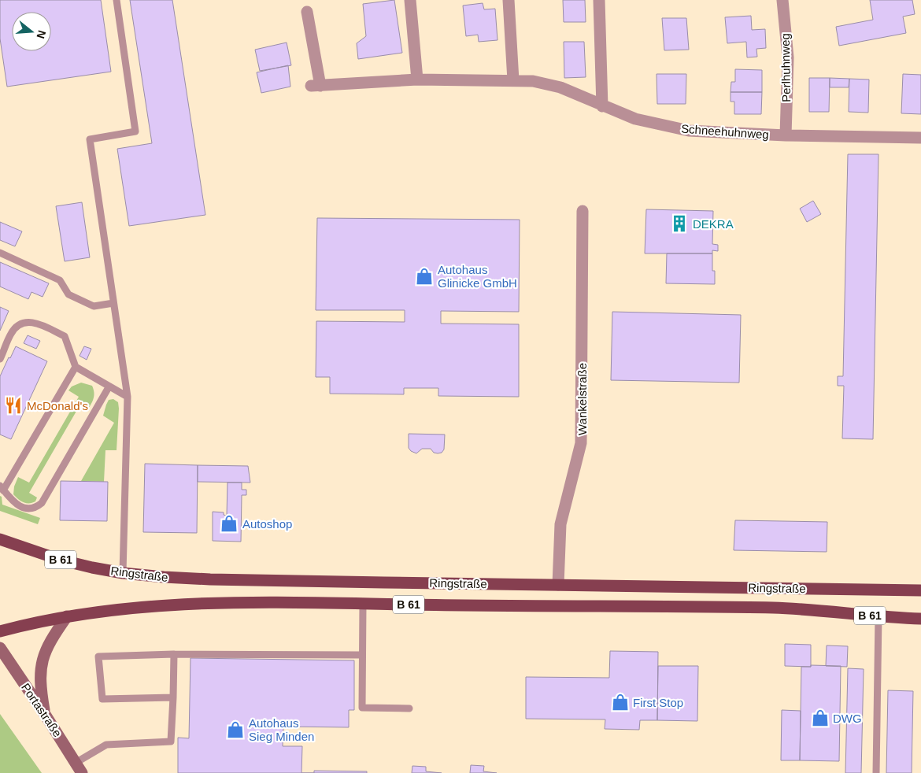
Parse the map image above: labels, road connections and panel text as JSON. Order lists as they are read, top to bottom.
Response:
{
  "streets": {
    "main road": ["B 61", "Ringstraße", "Portastraße"],
    "street": ["Perlhuhnweg", "Schneehuhnweg", "Wankelstraße"]
  },
  "crossings": [
    ["Perlhuhnweg", "Schneehuhnweg"],
    ["Wankelstraße", "Ringstraße"]
  ],
  "places": {
    "building": ["DEKRA"],
    "shop": [
      "Autohaus Glinicke GmbH",
      "Autoshop",
      "First Stop",
      "DWG",
      "Autohaus Sieg Minden"
    ],
    "restaurant": ["McDonald's"]
  },
  "north": "right"
}
